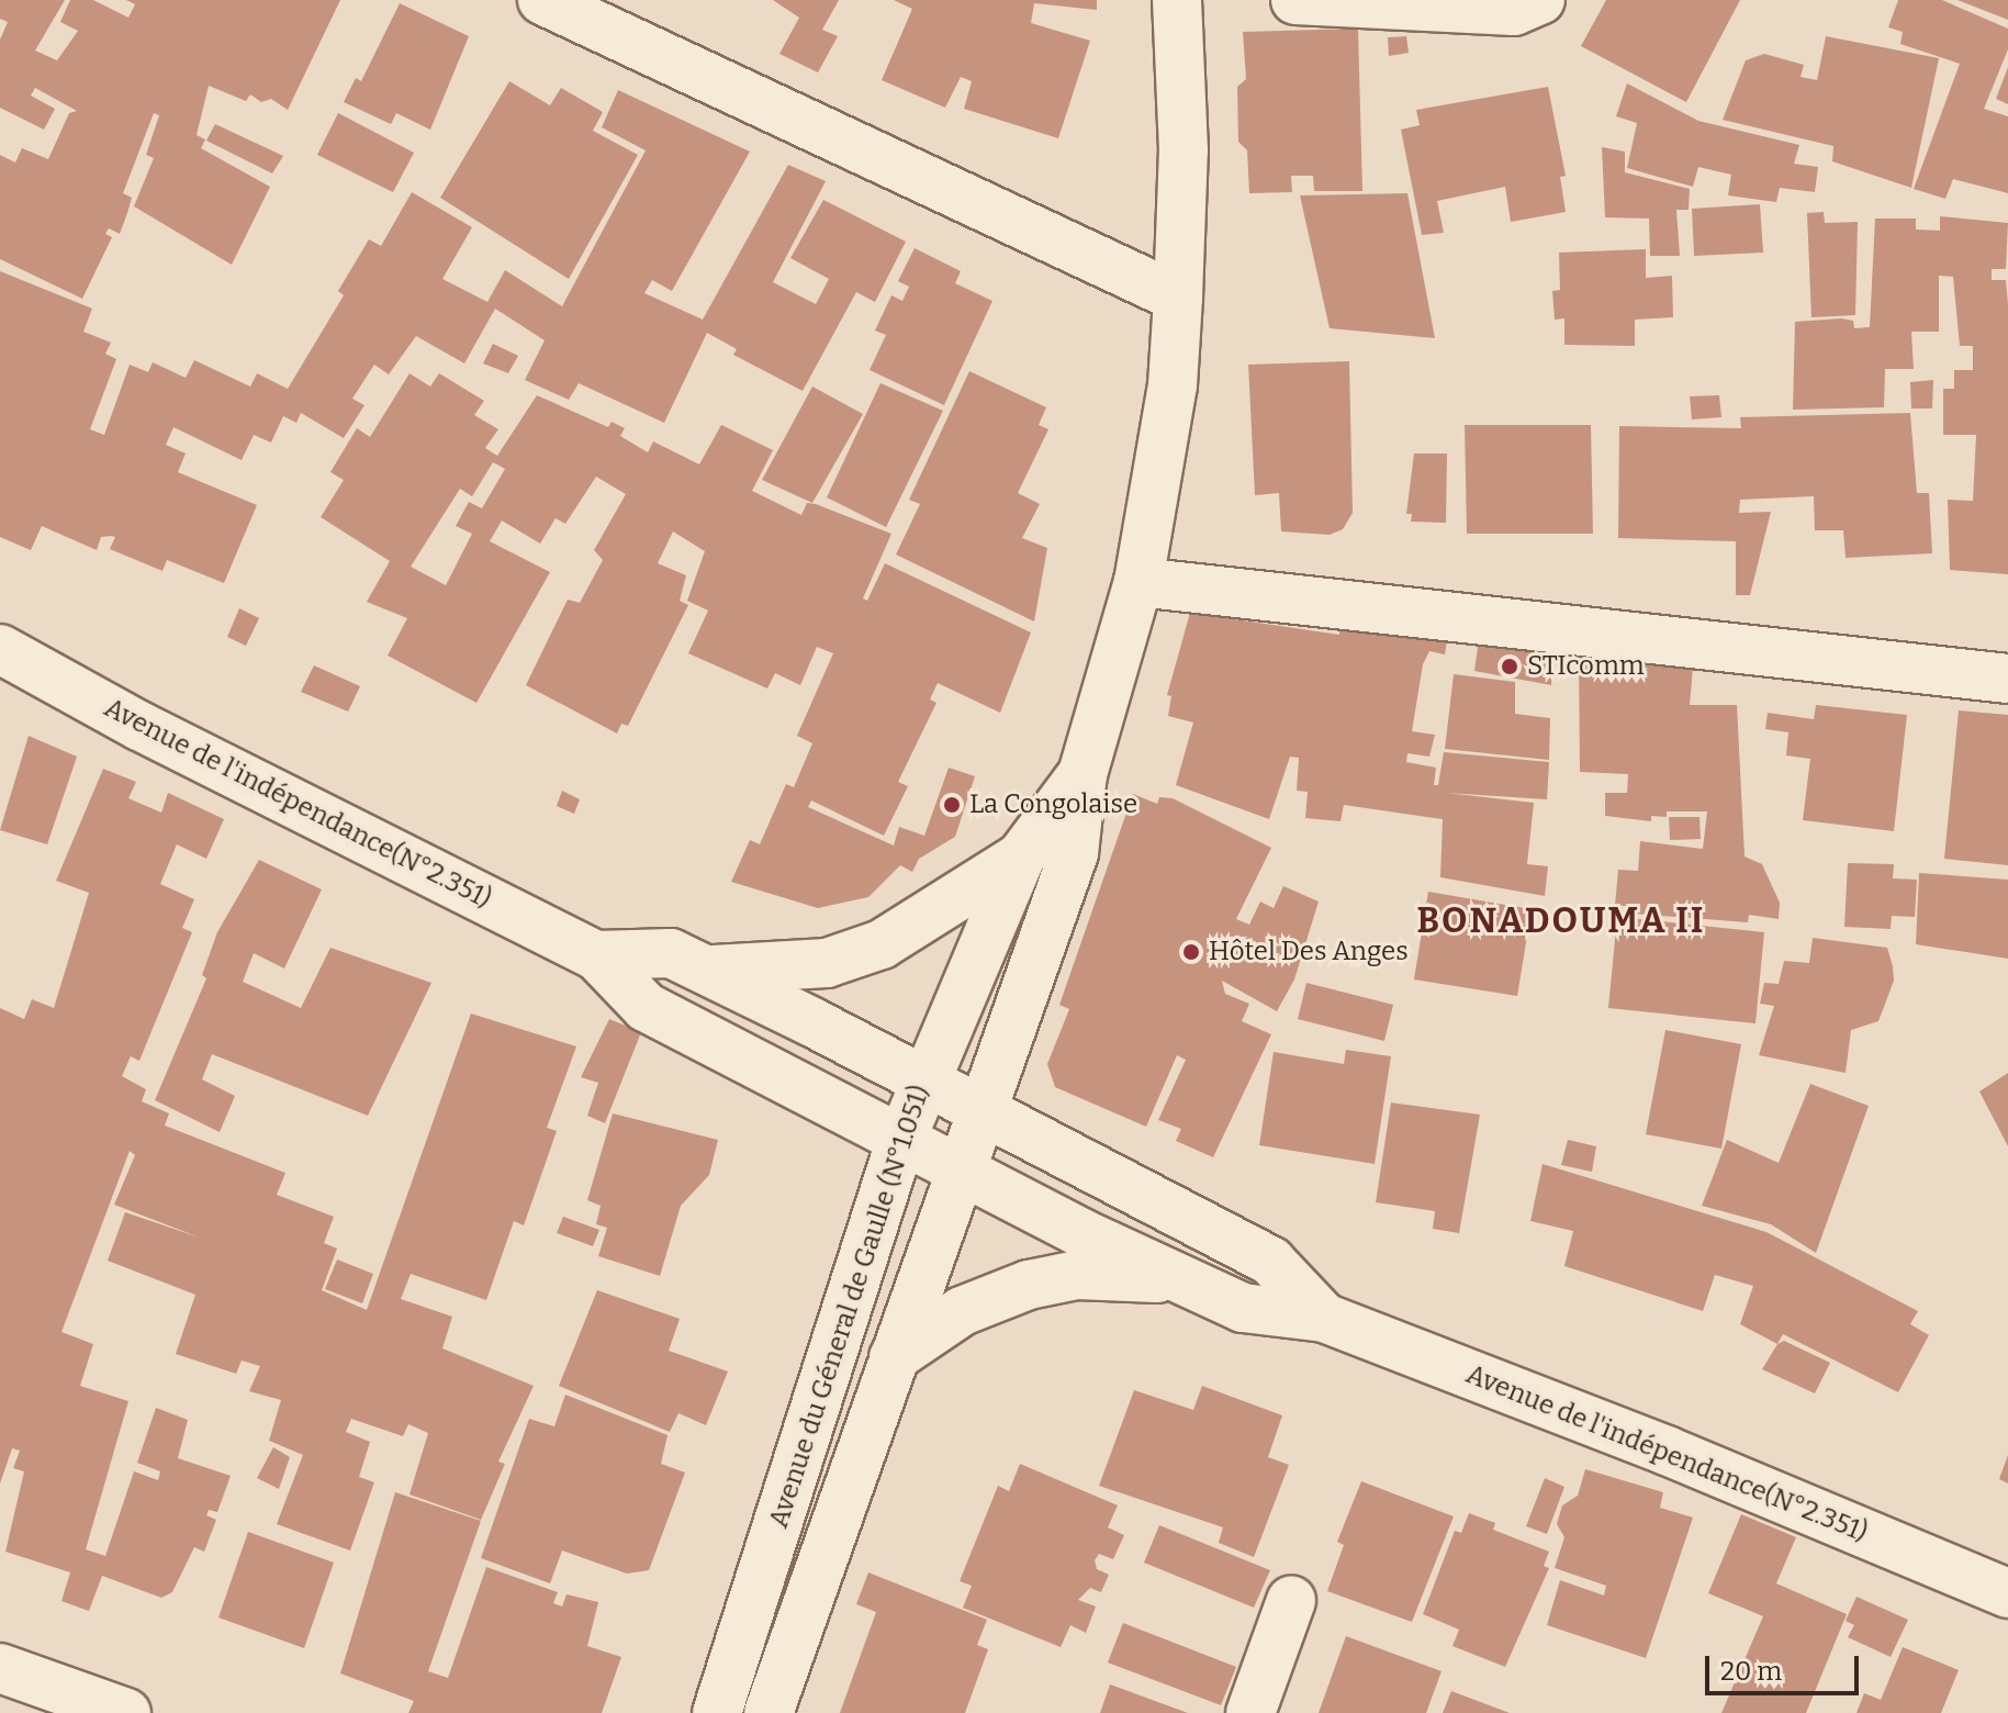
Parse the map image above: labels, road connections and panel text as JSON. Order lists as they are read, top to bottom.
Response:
{
  "streets": {
    "main road": ["Avenue de l'indépendance(N°2.351)", "Avenue du Géneral de Gaulle (N°1.051)"]
  },
  "crossings": [
    ["Avenue de l'indépendance(N°2.351)", "Avenue du Géneral de Gaulle (N°1.051)"]
  ],
  "districts": ["BONADOUMA II"],
  "places": ["STIcomm", "La Congolaise", "Hôtel Des Anges"],
  "scale_bar": "20 m"
}
